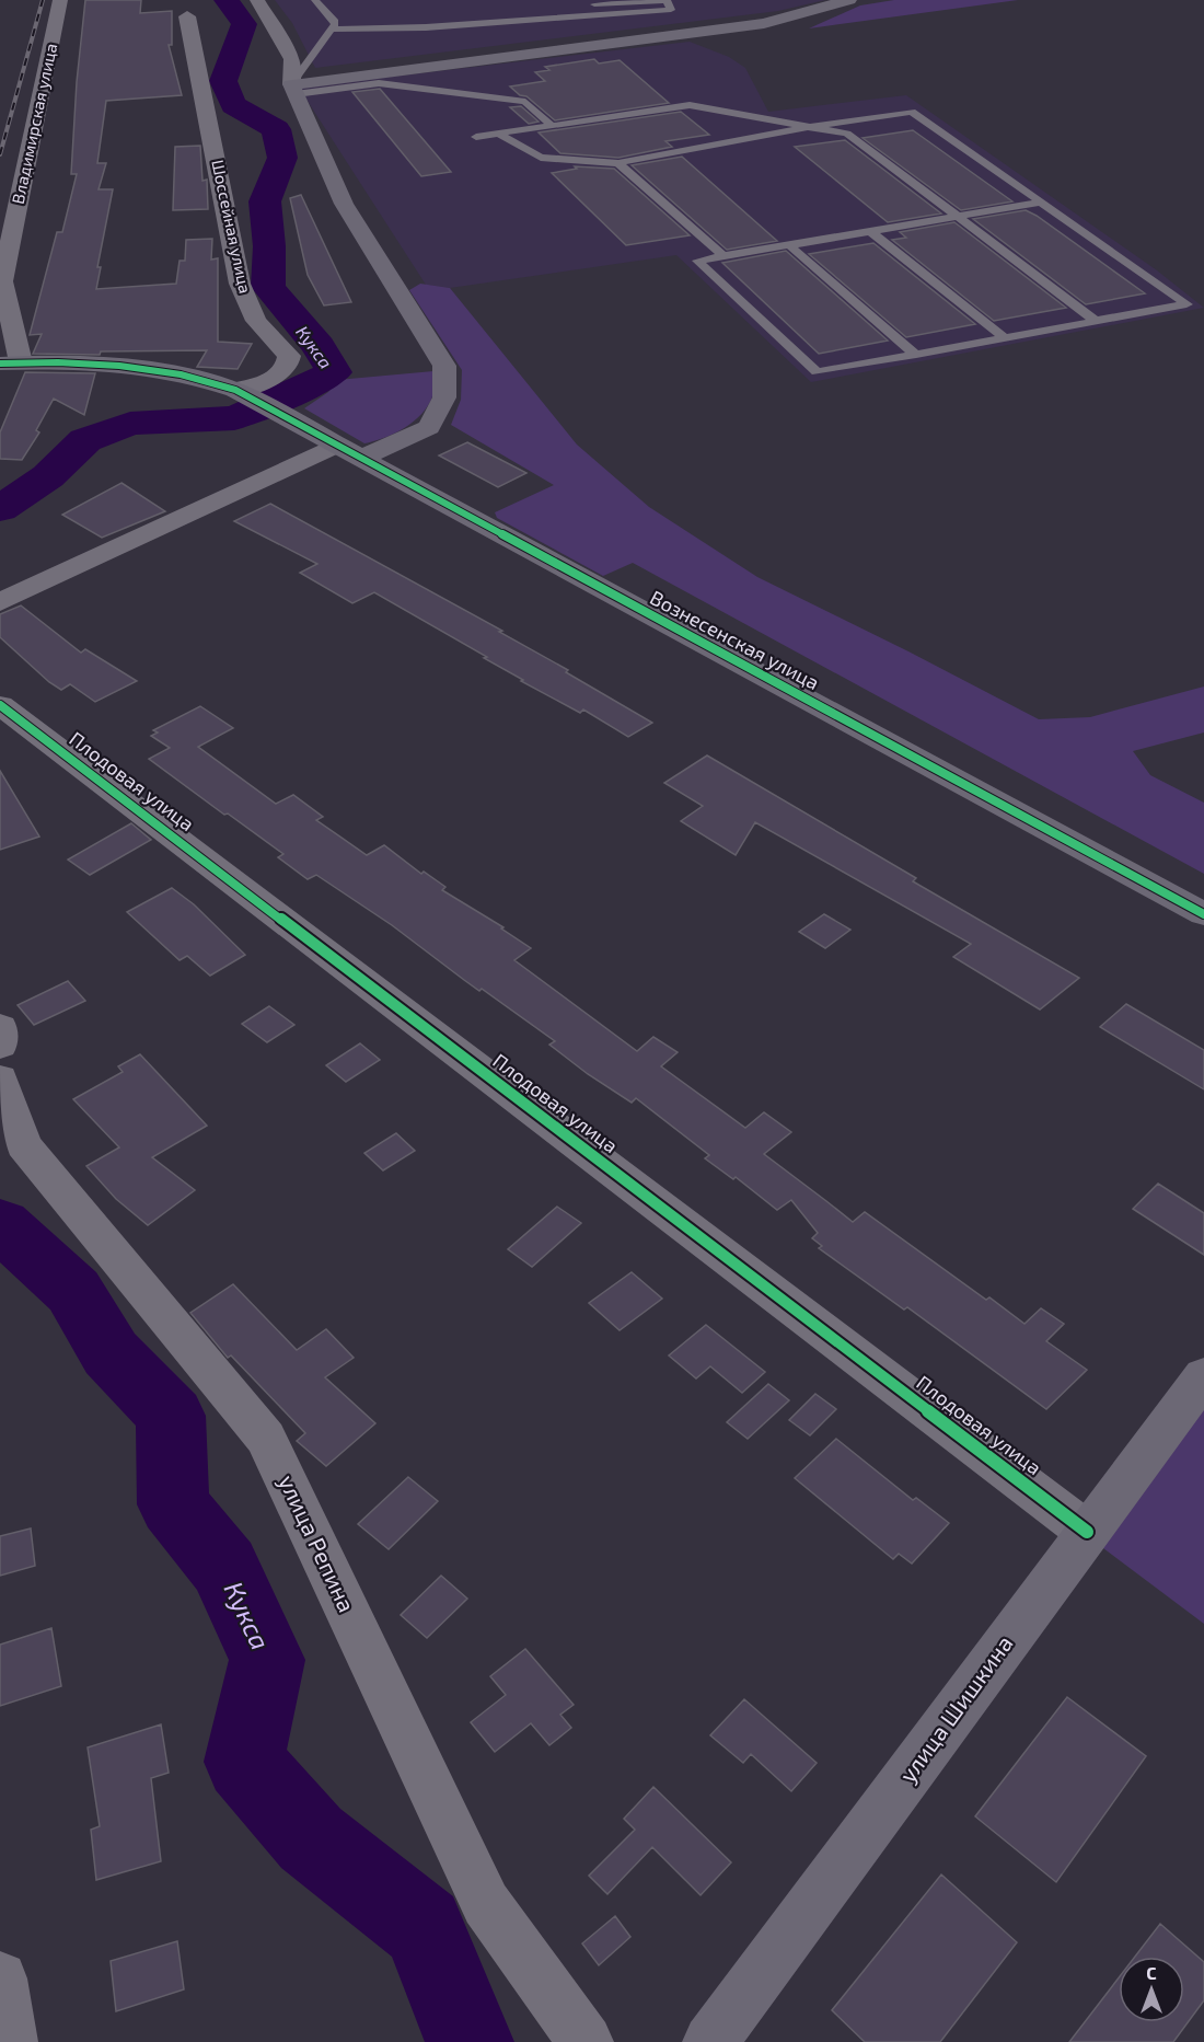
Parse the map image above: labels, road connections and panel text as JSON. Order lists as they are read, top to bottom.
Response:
{
  "streets": {
    "street": [
      "Владимирская улица",
      "Шоссейная улица",
      "Вознесенская улица",
      "Плодовая улица",
      "улица Репина",
      "улица Шишкина"
    ]
  },
  "crossings": [
    ["Владимирская улица", "Вознесенская улица"],
    ["Шоссейная улица", "Вознесенская улица"],
    ["Плодовая улица", "улица Шишкина"]
  ],
  "water": ["Кукса"],
  "north": "top"
}
